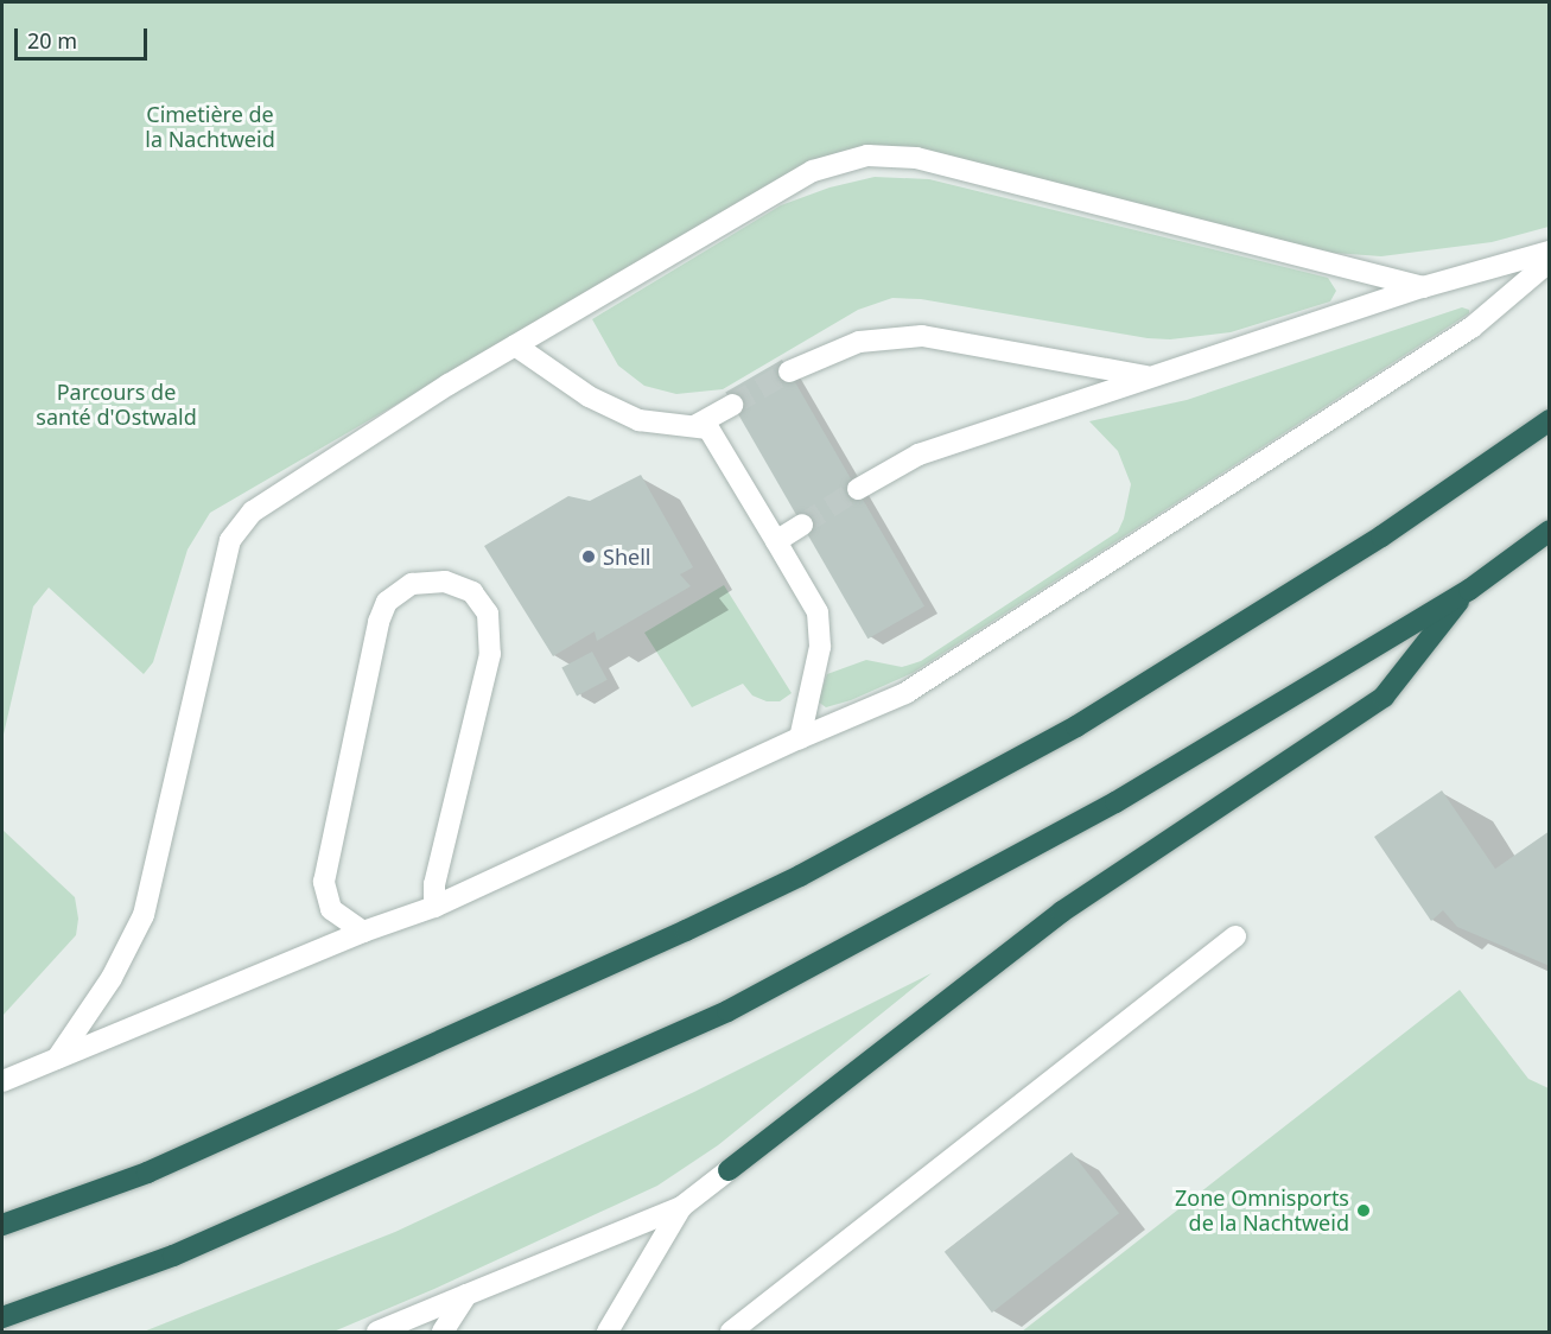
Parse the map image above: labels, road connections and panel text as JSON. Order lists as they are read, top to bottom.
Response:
{
  "parks": ["Cimetière de la Nachtweid", "Parcours de santé d'Ostwald"],
  "places": ["Shell", "Zone Omnisports de la Nachtweid"],
  "scale_bar": "20 m"
}
